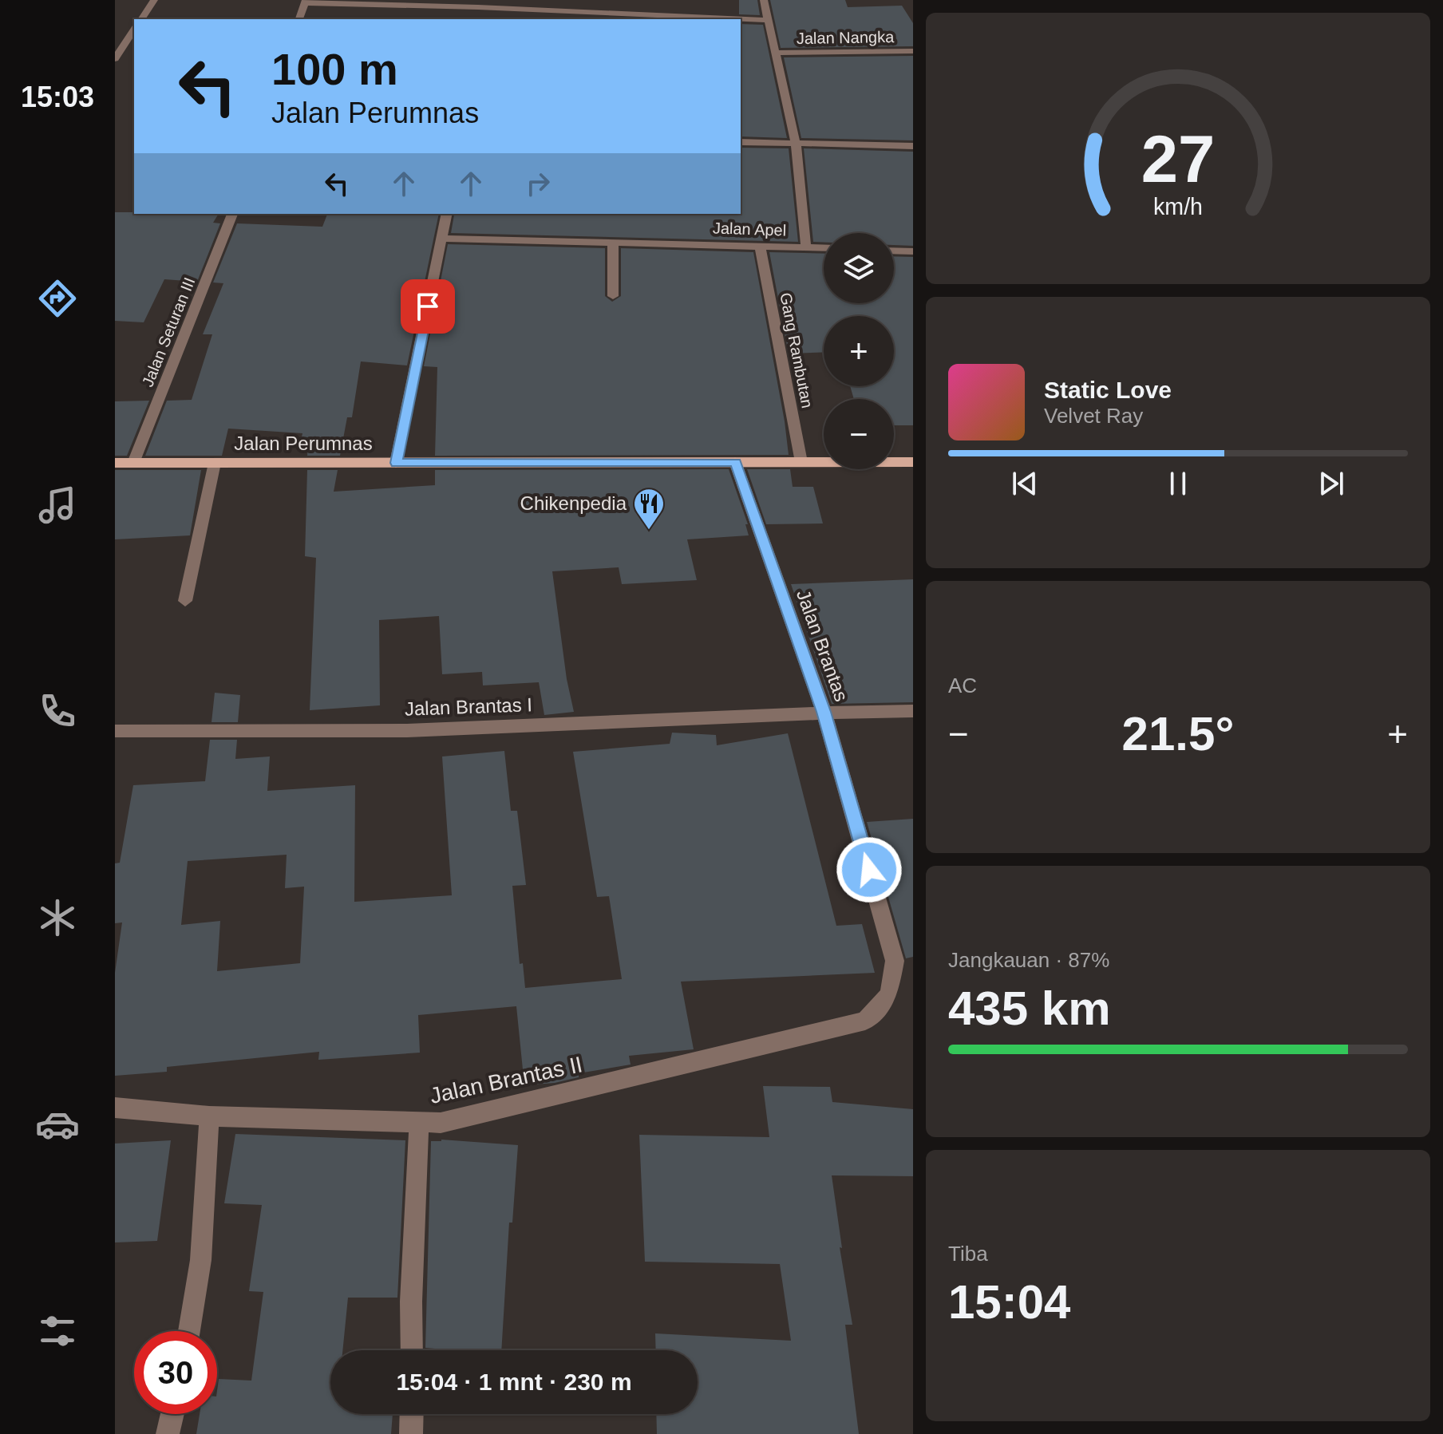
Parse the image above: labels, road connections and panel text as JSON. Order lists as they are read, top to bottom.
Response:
{
  "streets": {
    "main road": ["Jalan Perumnas"],
    "street": [
      "Jalan Nangka",
      "Jalan Apel",
      "Jalan Seturan III",
      "Gang Rambutan",
      "Jalan Brantas",
      "Jalan Brantas I",
      "Jalan Brantas II"
    ]
  },
  "crossings": [
    ["Jalan Nangka", "Jalan Apel"],
    ["Jalan Apel", "Gang Rambutan"],
    ["Jalan Seturan III", "Jalan Perumnas"],
    ["Gang Rambutan", "Jalan Perumnas"],
    ["Jalan Perumnas", "Jalan Brantas"],
    ["Jalan Brantas", "Jalan Brantas I"],
    ["Jalan Brantas", "Jalan Brantas II"]
  ],
  "places": {
    "restaurant": ["Chikenpedia"]
  },
  "page": {
    "tabs": "15:03",
    "turn": ["100 m", "Jalan Perumnas"],
    "map_buttons": ["+", "−"],
    "song": ["Static Love", "Velvet Ray"],
    "tile": [
      "AC",
      ["Jangkauan · 87%", "435 km"],
      ["Tiba", "15:04"]
    ],
    "heat": ["−", "21.5°", "+"],
    "limit": "30",
    "trip": "15:04 · 1 mnt · 230 m",
    "gauge": ["27", "km/h"]
  }
}
